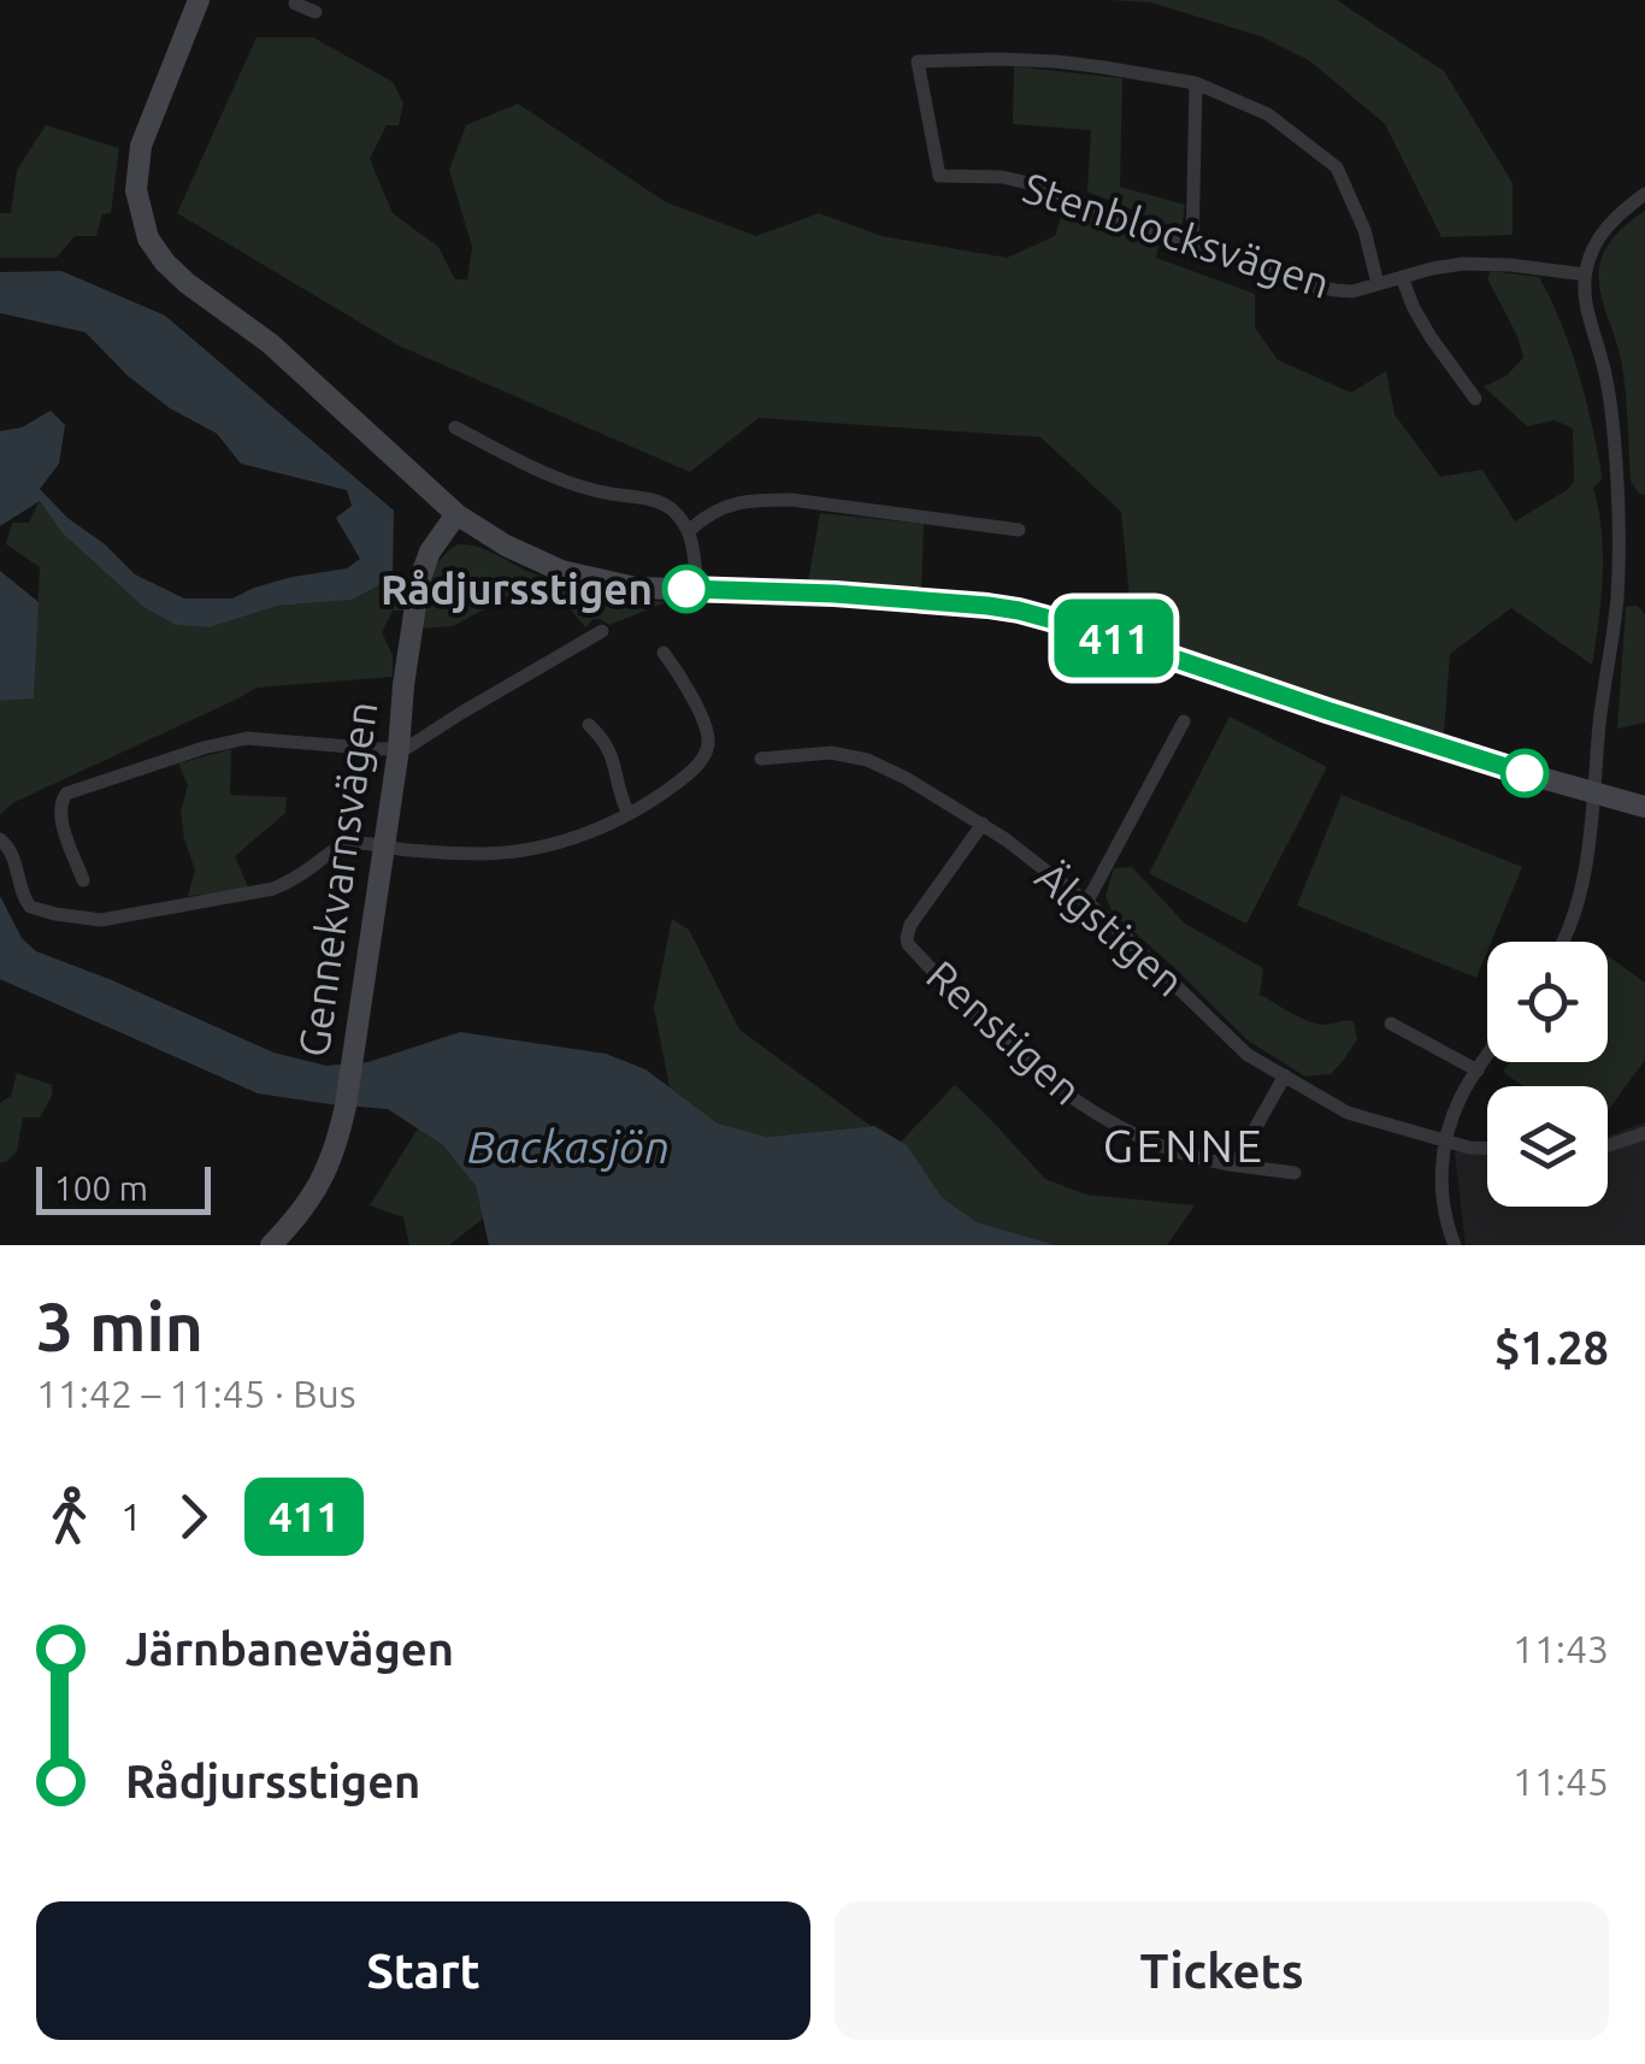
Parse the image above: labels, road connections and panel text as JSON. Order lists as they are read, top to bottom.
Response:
{
  "streets": {
    "street": [
      "Stenblocksvägen",
      "Gennekvarnsvägen",
      "Älgstigen",
      "Renstigen"
    ]
  },
  "crossings": [
    ["Älgstigen", "Renstigen"]
  ],
  "districts": ["GENNE"],
  "water": ["Backasjön"],
  "places": ["Rådjursstigen"],
  "lines": ["bus line 411"],
  "scale_bar": "100 m",
  "page": {
    "on_map": "411",
    "scale": "100 m",
    "heading": ["3 min", "11:42 – 11:45 · Bus", "$1.28"],
    "legs": ["1", "411"],
    "list": [
      {
        "name": "Järnbanevägen",
        "value": "11:43"
      },
      {
        "name": "Rådjursstigen",
        "value": "11:45"
      }
    ],
    "buttons": ["Start", "Tickets"]
  }
}
